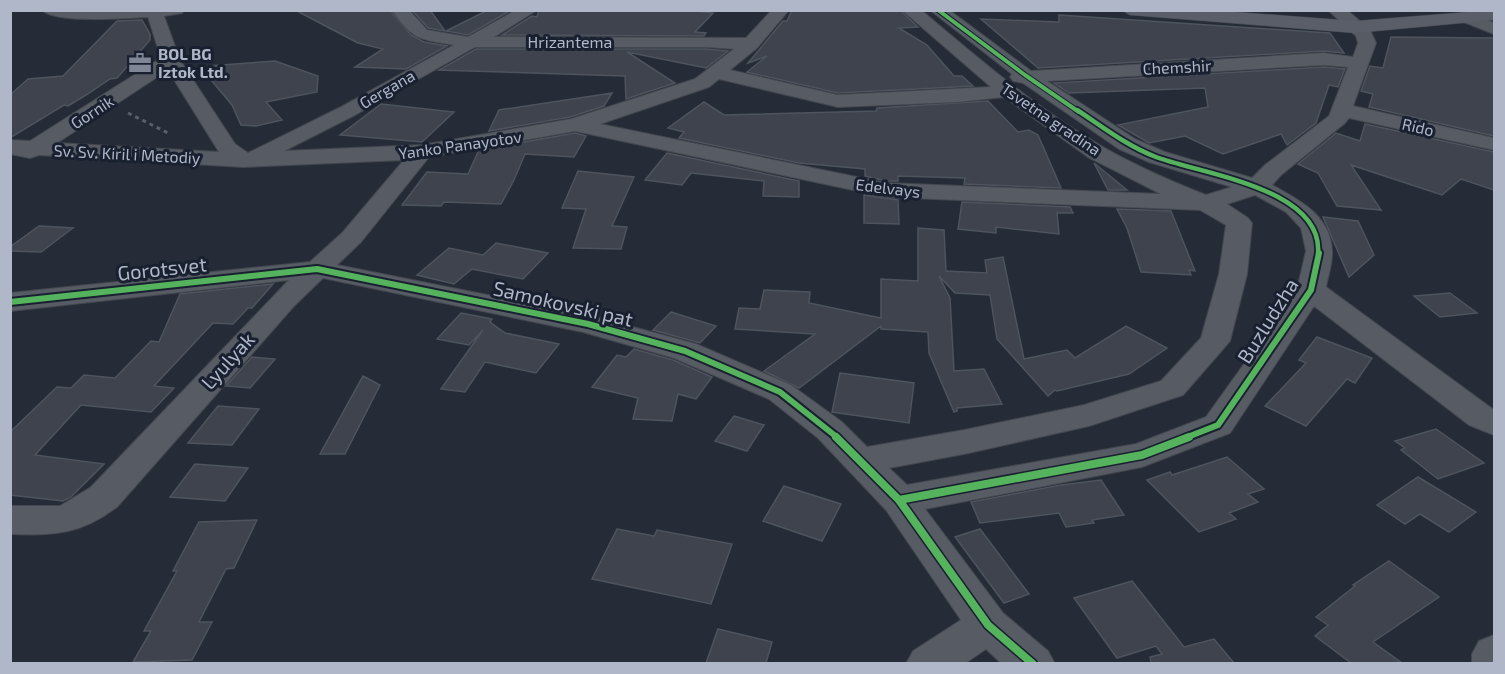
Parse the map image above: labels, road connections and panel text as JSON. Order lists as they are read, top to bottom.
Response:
{
  "streets": {
    "street": [
      "Hrizantema",
      "Chemshir",
      "Gergana",
      "Gornik",
      "Tsvetna gradina",
      "Rido",
      "Yanko Panayotov",
      "Sv. Sv. Kiril i Metodiy",
      "Edelvays",
      "Gorotsvet",
      "Samokovski pat",
      "Buzludzha",
      "Lyulyak"
    ]
  },
  "crossings": [
    ["Hrizantema", "Gergana"],
    ["Hrizantema", "Yanko Panayotov"],
    ["Chemshir", "Tsvetna gradina"],
    ["Chemshir", "Yanko Panayotov"],
    ["Chemshir", "Buzludzha"],
    ["Gergana", "Yanko Panayotov"],
    ["Gergana", "Sv. Sv. Kiril i Metodiy"],
    ["Gornik", "Sv. Sv. Kiril i Metodiy"],
    ["Tsvetna gradina", "Edelvays"],
    ["Tsvetna gradina", "Buzludzha"],
    ["Yanko Panayotov", "Sv. Sv. Kiril i Metodiy"],
    ["Yanko Panayotov", "Edelvays"],
    ["Yanko Panayotov", "Lyulyak"],
    ["Edelvays", "Buzludzha"],
    ["Gorotsvet", "Samokovski pat"],
    ["Gorotsvet", "Lyulyak"],
    ["Samokovski pat", "Buzludzha"],
    ["Samokovski pat", "Lyulyak"]
  ],
  "places": {
    "office": ["BOL BG Iztok Ltd."]
  }
}
